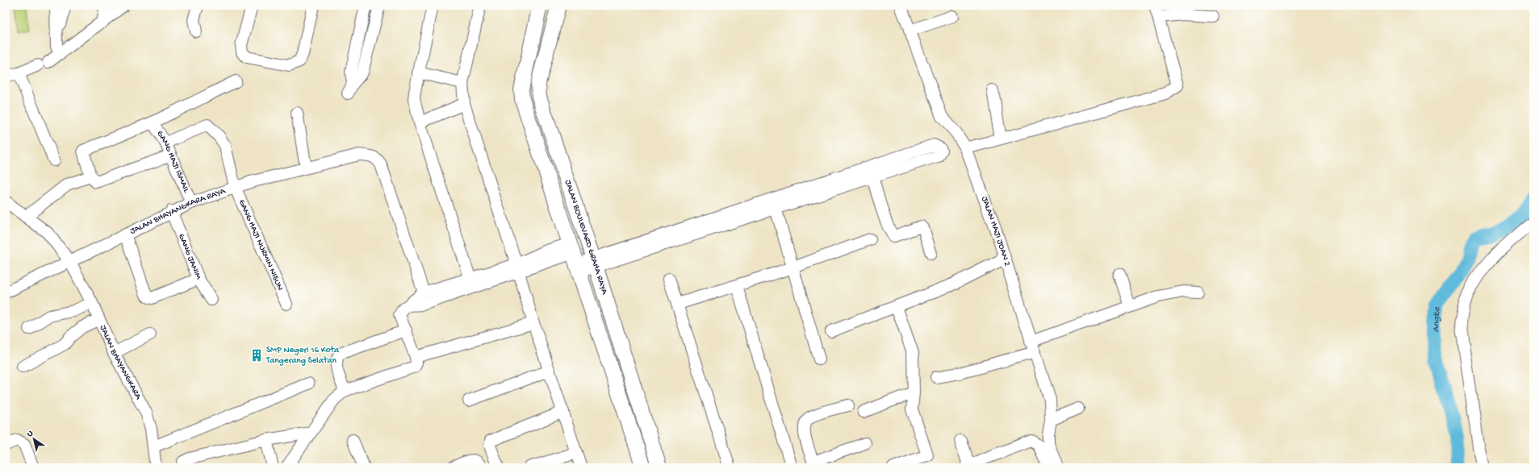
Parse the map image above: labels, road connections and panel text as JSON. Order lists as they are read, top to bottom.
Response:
{
  "streets": {
    "main road": ["JALAN BOULEVARD GRAHA RAYA"],
    "street": [
      "GANG HAJI ISMAIL",
      "JALAN BHAYANGKARA RAYA",
      "JALAN HAJI JOAN 2",
      "GANG HAJI NURMIN NISUN",
      "GANG JANIM",
      "JALAN BHAYANGKARA"
    ]
  },
  "crossings": [
    ["GANG HAJI ISMAIL", "JALAN BHAYANGKARA RAYA"],
    ["GANG HAJI ISMAIL", "GANG HAJI NURMIN NISUN"],
    ["JALAN BHAYANGKARA RAYA", "GANG HAJI NURMIN NISUN"],
    ["JALAN BHAYANGKARA RAYA", "GANG JANIM"],
    ["JALAN BHAYANGKARA RAYA", "JALAN BHAYANGKARA"]
  ],
  "water": ["Angke"],
  "places": {
    "building": ["SMP Negeri 16 Kota Tangerang Selatan"]
  },
  "north": "top left"
}
